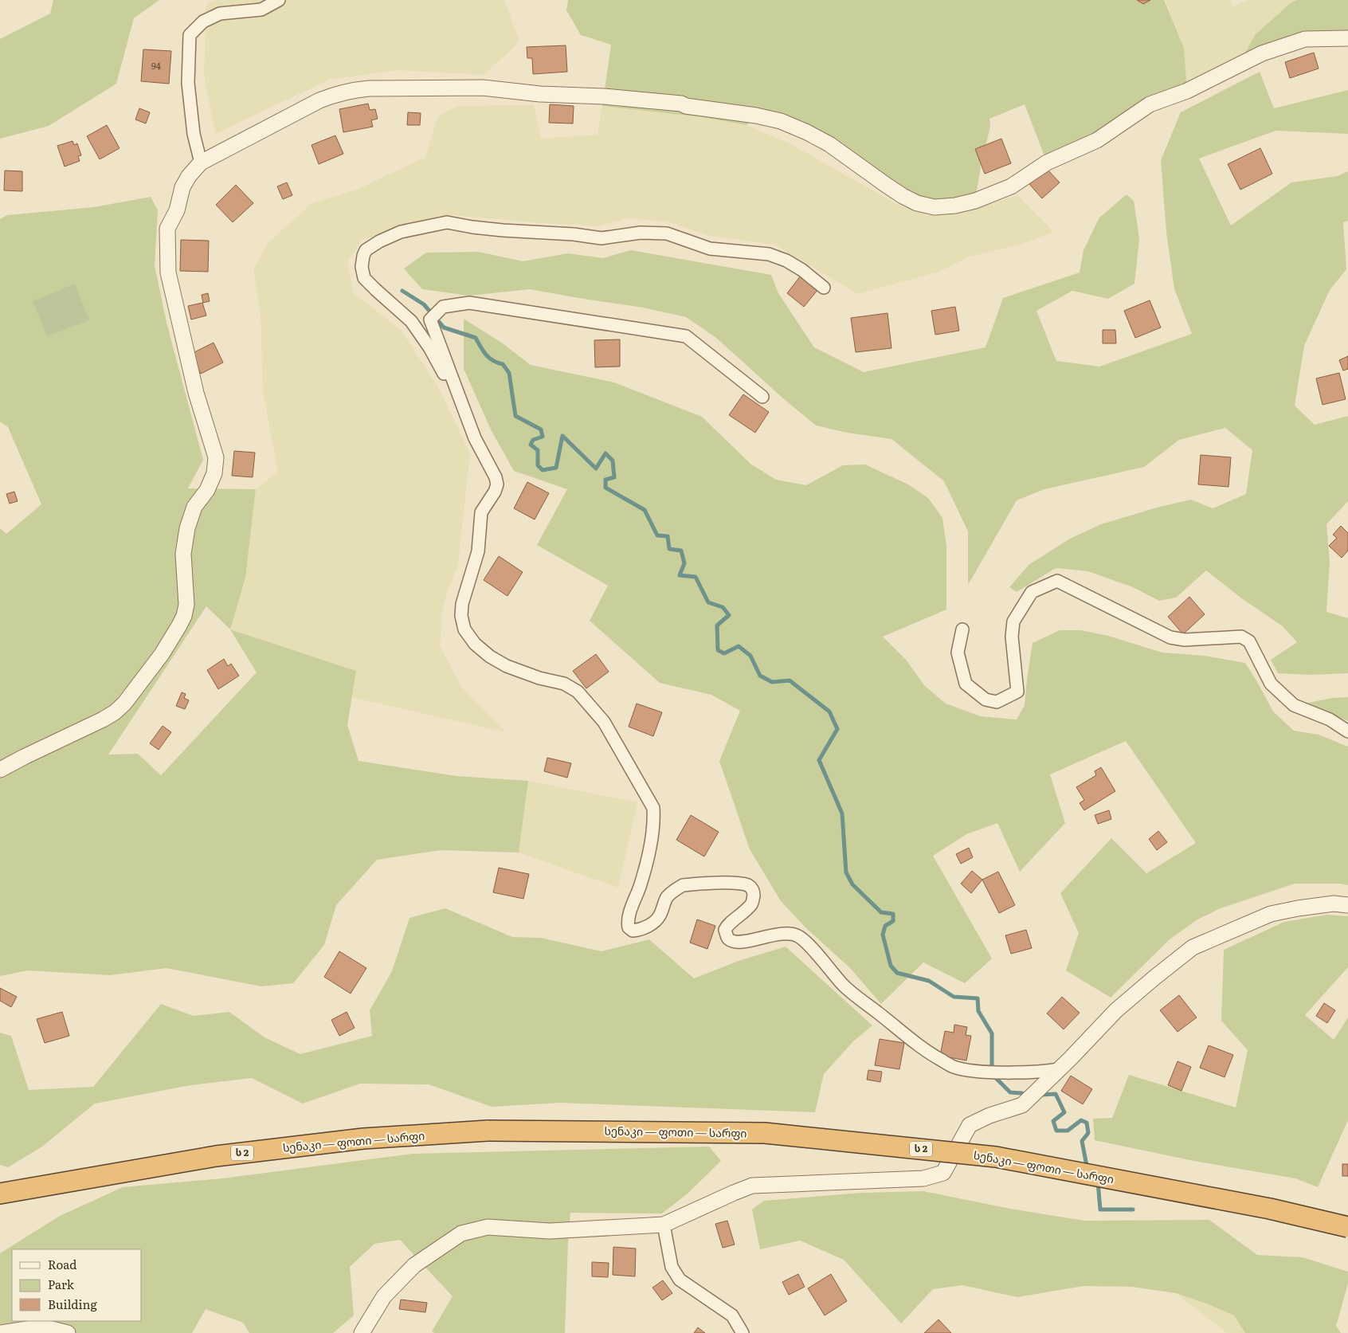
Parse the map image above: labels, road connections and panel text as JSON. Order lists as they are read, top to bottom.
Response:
{
  "streets": {
    "highway": ["სენაკი — ფოთი — სარფი", "ს 2"]
  },
  "house_numbers": ["94"],
  "legend": ["Road", "Park", "Building"]
}
